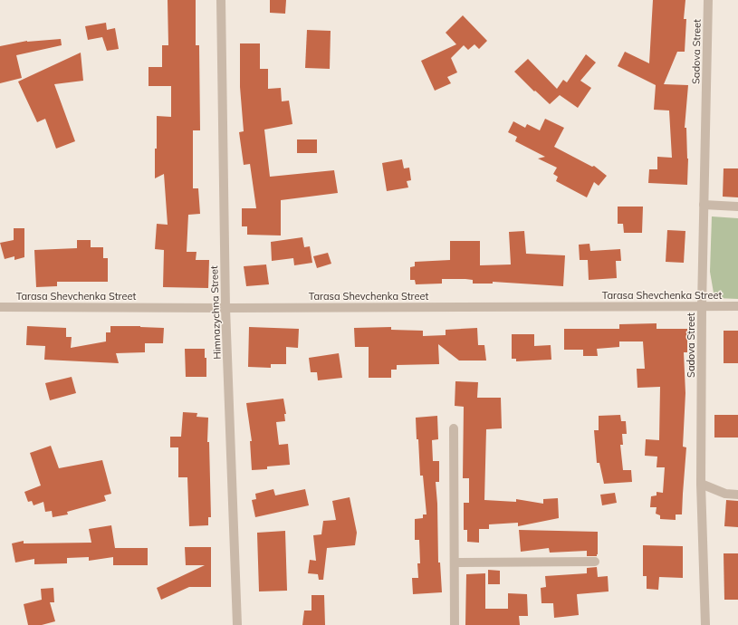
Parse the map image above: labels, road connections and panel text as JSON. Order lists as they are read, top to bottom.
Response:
{
  "streets": {
    "street": ["Sadova Street", "Tarasa Shevchenka Street", "Himnazychna Street"]
  },
  "crossings": [
    ["Sadova Street", "Tarasa Shevchenka Street"],
    ["Tarasa Shevchenka Street", "Himnazychna Street"]
  ]
}
